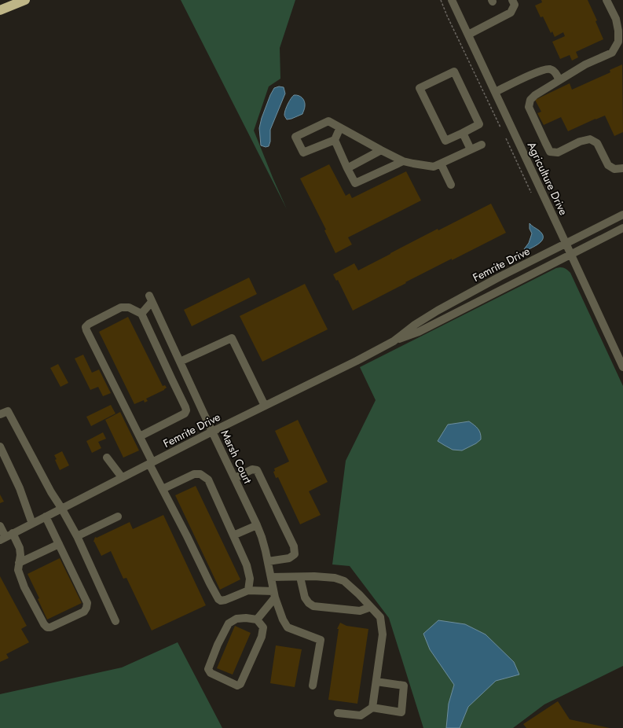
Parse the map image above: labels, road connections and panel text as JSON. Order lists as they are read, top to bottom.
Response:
{
  "streets": {
    "street": ["Agriculture Drive", "Femrite Drive", "Marsh Court"]
  },
  "crossings": [
    ["Agriculture Drive", "Femrite Drive"],
    ["Femrite Drive", "Marsh Court"]
  ]
}
